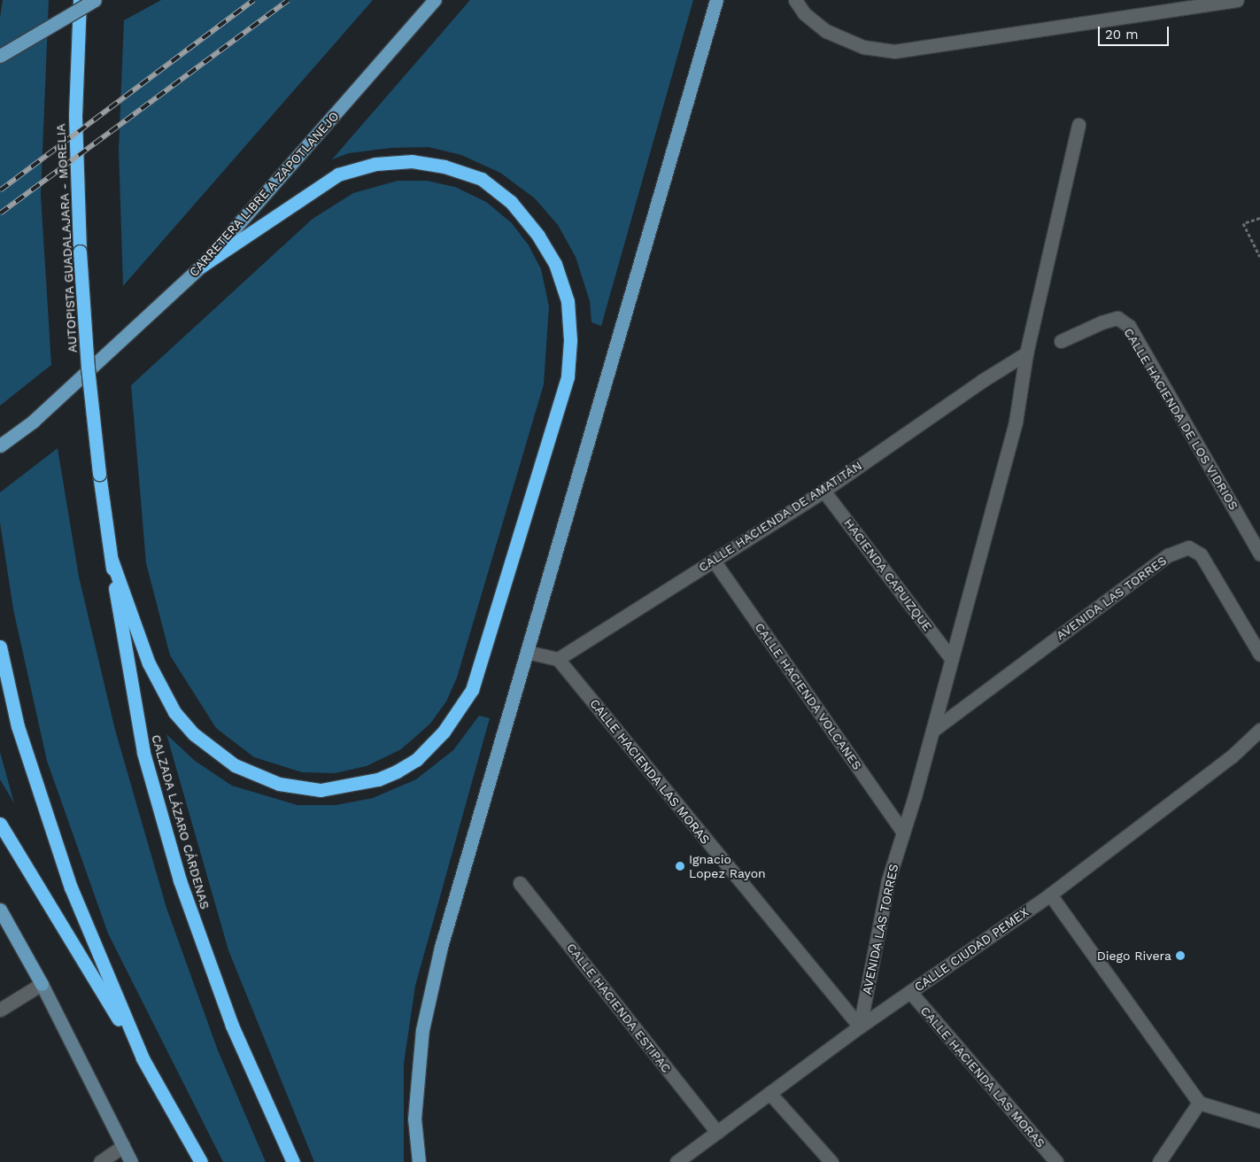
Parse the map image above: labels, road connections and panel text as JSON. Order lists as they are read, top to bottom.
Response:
{
  "streets": {
    "highway": ["AUTOPISTA GUADALAJARA - MORELIA", "CALZADA LÁZARO CÁRDENAS"],
    "main road": ["CARRETERA LIBRE A ZAPOTLANEJO"],
    "street": [
      "CALLE HACIENDA DE LOS VIDRIOS",
      "CALLE HACIENDA DE AMATITÁN",
      "HACIENDA CAPUIZQUE",
      "AVENIDA LAS TORRES",
      "CALLE HACIENDA VOLCANES",
      "CALLE HACIENDA LAS MORAS",
      "CALLE CIUDAD PEMEX",
      "CALLE HACIENDA ESTIPAC"
    ]
  },
  "crossings": [
    ["AUTOPISTA GUADALAJARA - MORELIA", "CALZADA LÁZARO CÁRDENAS"],
    ["CALLE HACIENDA DE AMATITÁN", "HACIENDA CAPUIZQUE"],
    ["CALLE HACIENDA DE AMATITÁN", "AVENIDA LAS TORRES"],
    ["CALLE HACIENDA DE AMATITÁN", "CALLE HACIENDA VOLCANES"],
    ["CALLE HACIENDA DE AMATITÁN", "CALLE HACIENDA LAS MORAS"],
    ["HACIENDA CAPUIZQUE", "AVENIDA LAS TORRES"],
    ["AVENIDA LAS TORRES", "CALLE HACIENDA VOLCANES"],
    ["AVENIDA LAS TORRES", "CALLE HACIENDA LAS MORAS"],
    ["AVENIDA LAS TORRES", "CALLE CIUDAD PEMEX"],
    ["CALLE HACIENDA LAS MORAS", "CALLE CIUDAD PEMEX"],
    ["CALLE CIUDAD PEMEX", "CALLE HACIENDA ESTIPAC"]
  ],
  "places": ["Ignacio Lopez Rayon", "Diego Rivera"],
  "scale_bar": "20 m"
}
